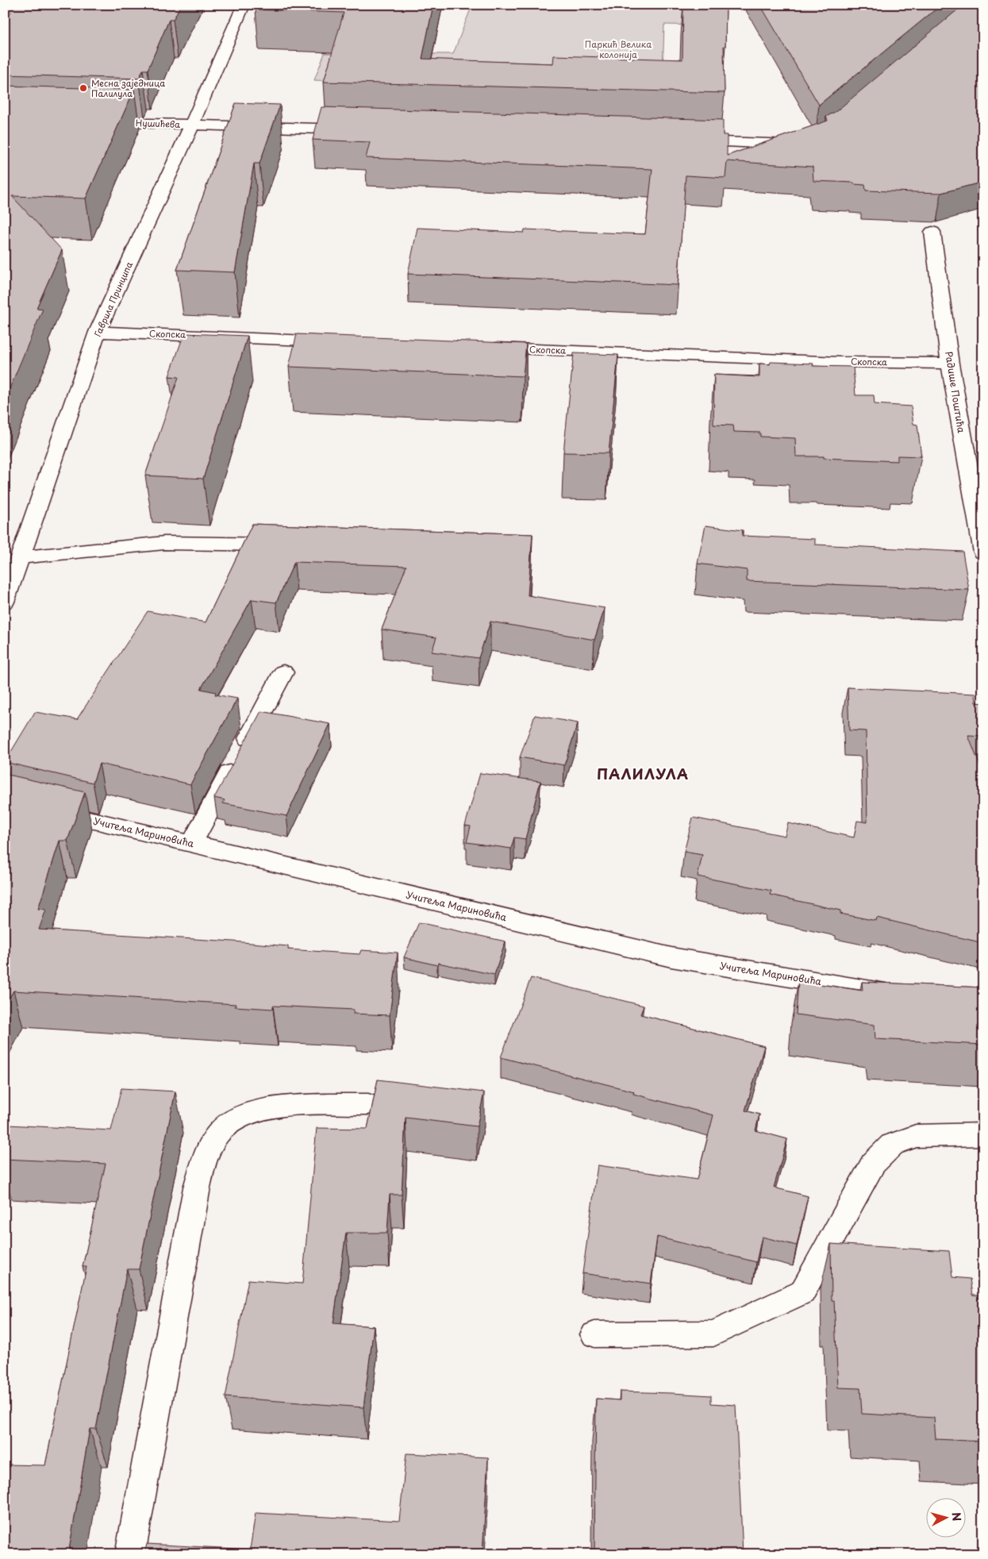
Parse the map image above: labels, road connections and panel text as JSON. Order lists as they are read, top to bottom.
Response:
{
  "streets": {
    "street": [
      "Нушићева",
      "Гаврила Принципа",
      "Скопска",
      "Радише Поштића",
      "Учитеља Мариновића"
    ]
  },
  "crossings": [
    ["Нушићева", "Гаврила Принципа"],
    ["Гаврила Принципа", "Скопска"],
    ["Скопска", "Радише Поштића"]
  ],
  "districts": ["ПАЛИЛУЛА"],
  "parks": ["Паркић Велика колонија"],
  "places": ["Месна заједница Палилула"],
  "north": "right"
}
